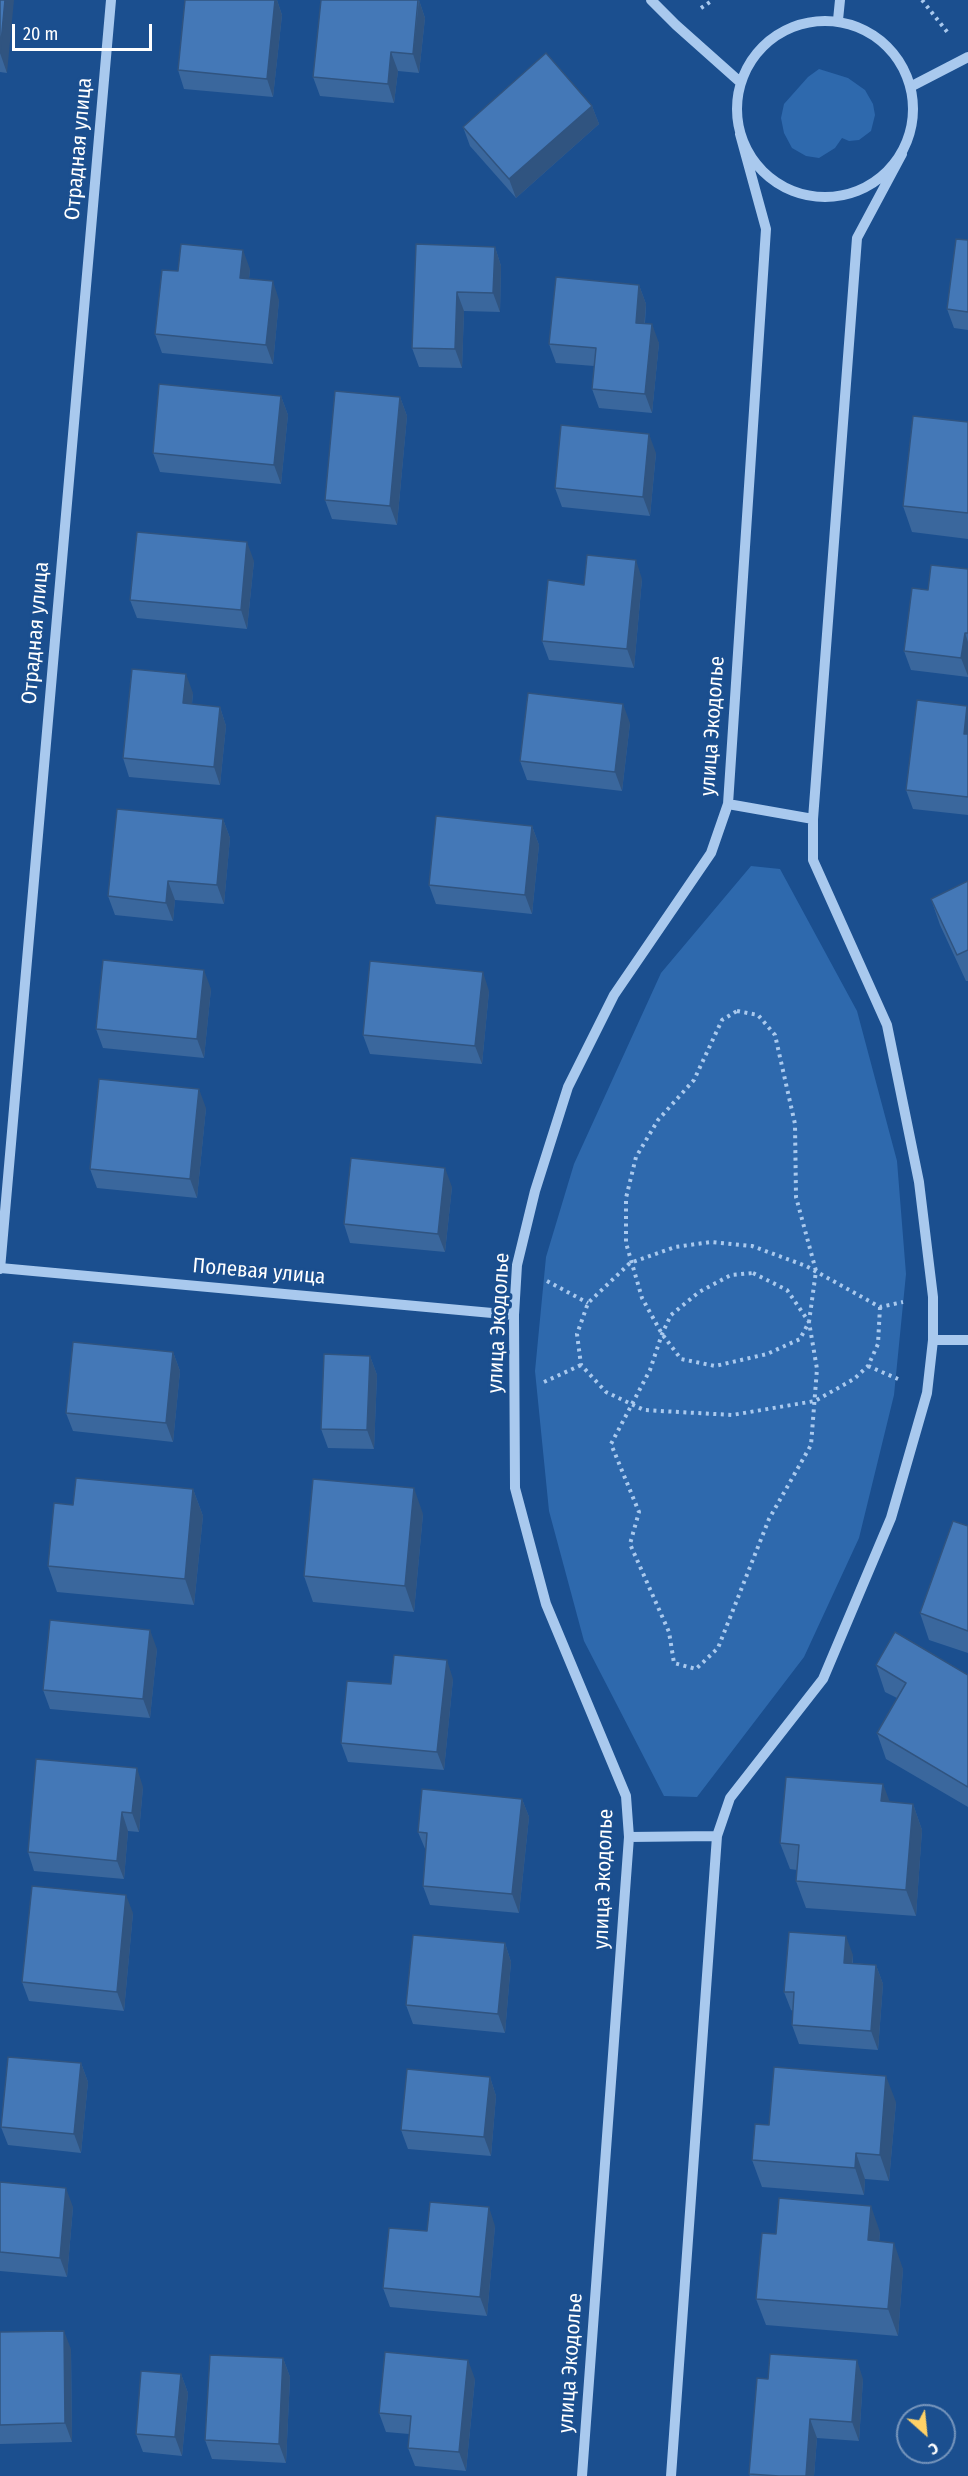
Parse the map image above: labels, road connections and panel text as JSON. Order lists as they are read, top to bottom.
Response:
{
  "streets": {
    "street": ["Отрадная улица", "улица Экодолье", "Полевая улица"]
  },
  "crossings": [
    ["Отрадная улица", "Полевая улица"],
    ["улица Экодолье", "Полевая улица"]
  ],
  "scale_bar": "20 m",
  "north": "bottom right"
}
